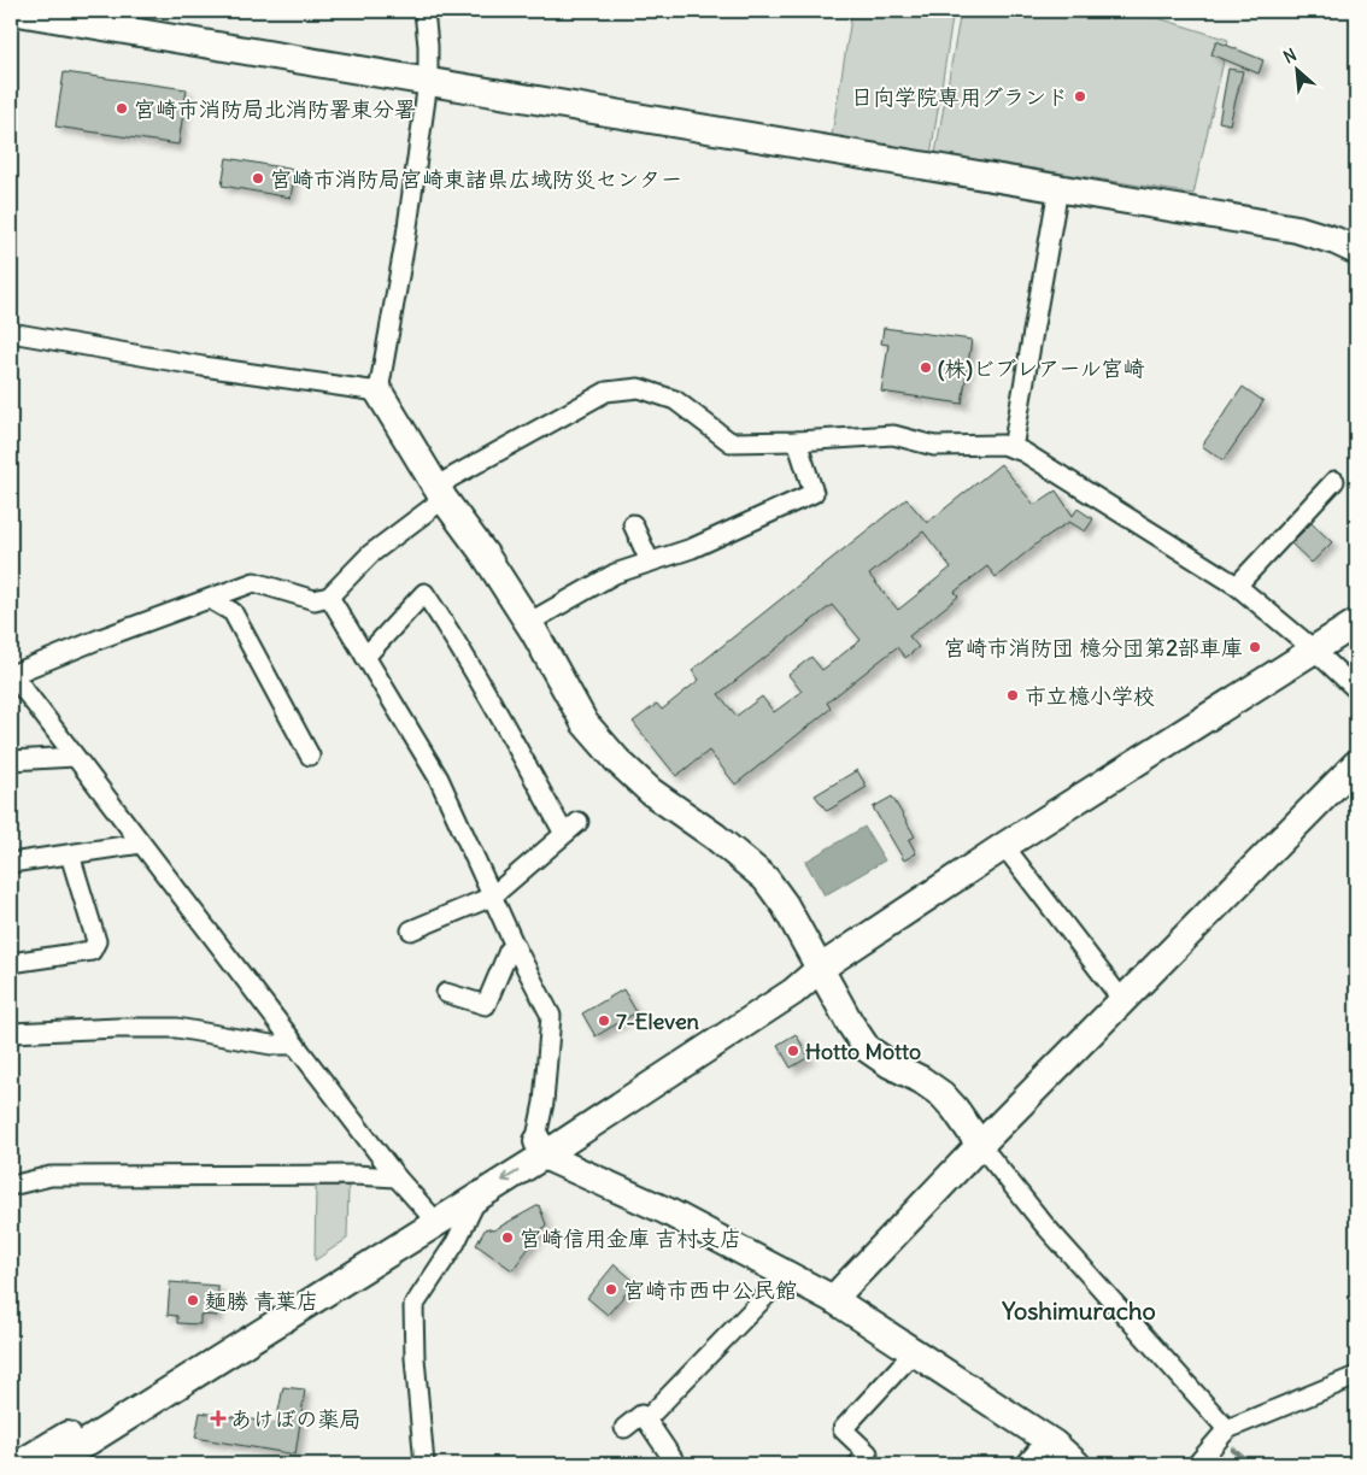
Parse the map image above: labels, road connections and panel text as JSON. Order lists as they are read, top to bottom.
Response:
{
  "districts": ["Yoshimuracho"],
  "places": {
    "other": [
      "日向学院専用グランド",
      "宮崎市消防局北消防署東分署",
      "宮崎市消防局宮崎東諸県広域防災センター",
      "(株)ビブレアール宮崎",
      "宮崎市消防団 檍分団第2部車庫",
      "市立檍小学校",
      "7-Eleven",
      "Hotto Motto",
      "宮崎信用金庫 吉村支店",
      "宮崎市西中公民館",
      "麺勝 青葉店"
    ],
    "health": ["あけぼの薬局"]
  },
  "north": "top left"
}
